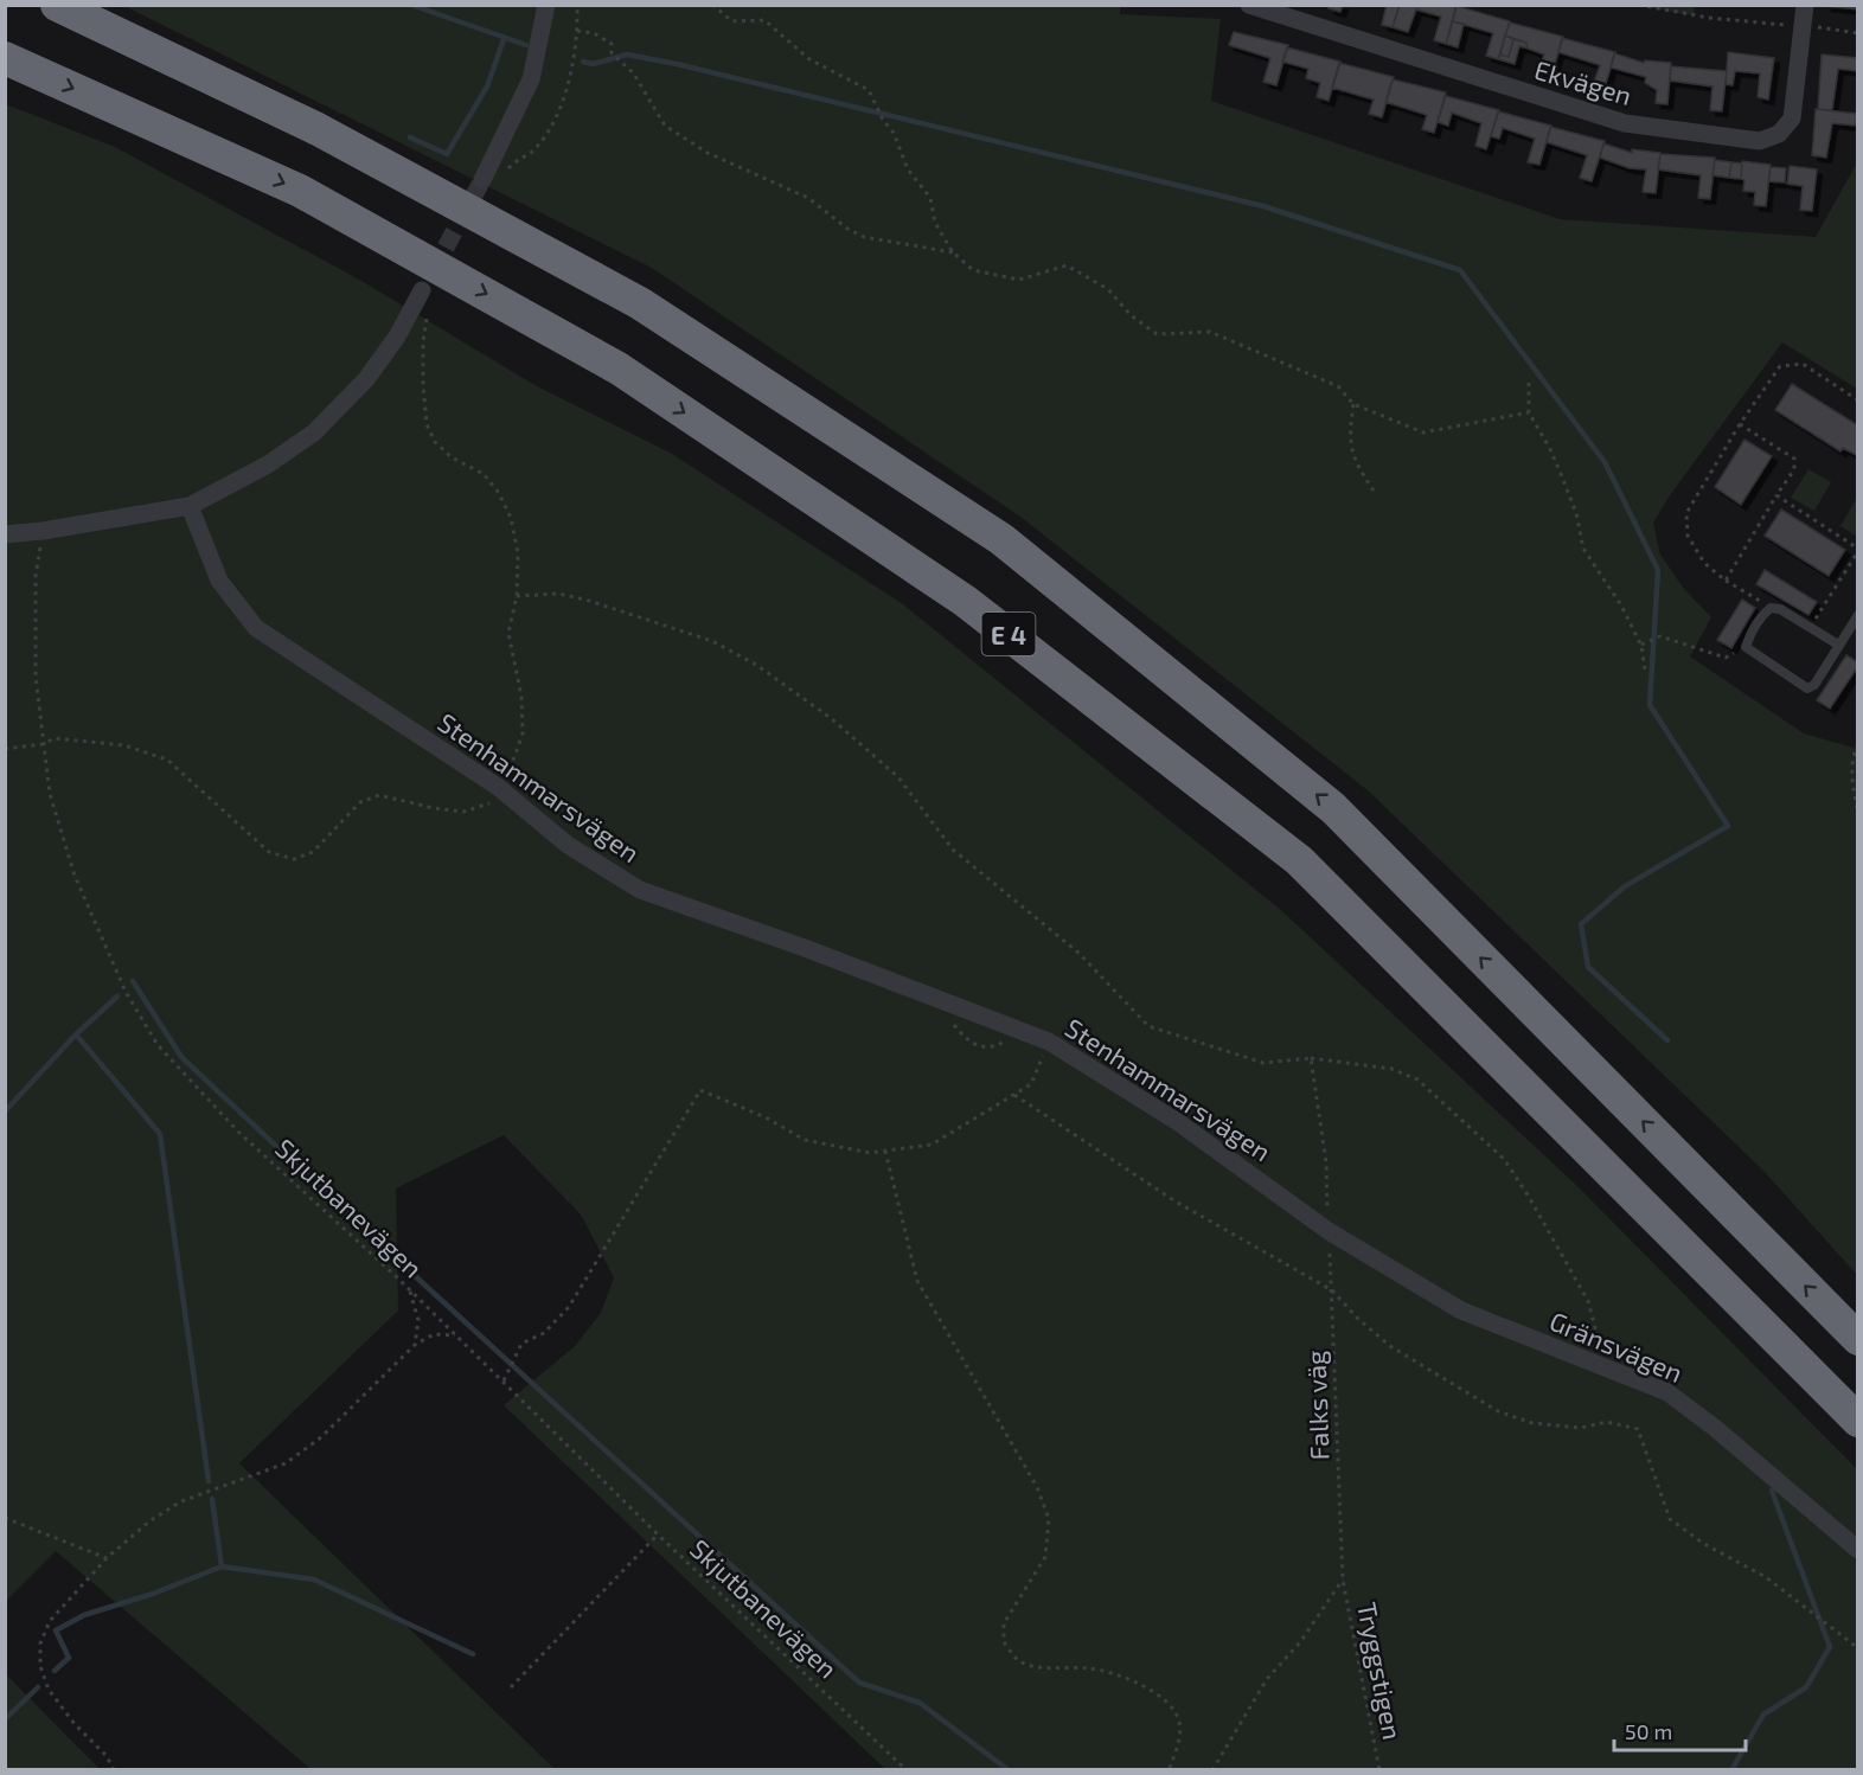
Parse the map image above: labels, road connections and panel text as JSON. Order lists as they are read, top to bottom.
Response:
{
  "streets": {
    "highway": ["E 4"],
    "street": ["Ekvägen", "Stenhammarsvägen", "Gränsvägen"],
    "path": ["Skjutbanevägen", "Falks väg", "Tryggstigen"]
  },
  "crossings": [
    ["Stenhammarsvägen", "Gränsvägen"],
    ["Stenhammarsvägen", "Falks väg"],
    ["Gränsvägen", "Falks väg"],
    ["Falks väg", "Tryggstigen"]
  ],
  "scale_bar": "50 m"
}
